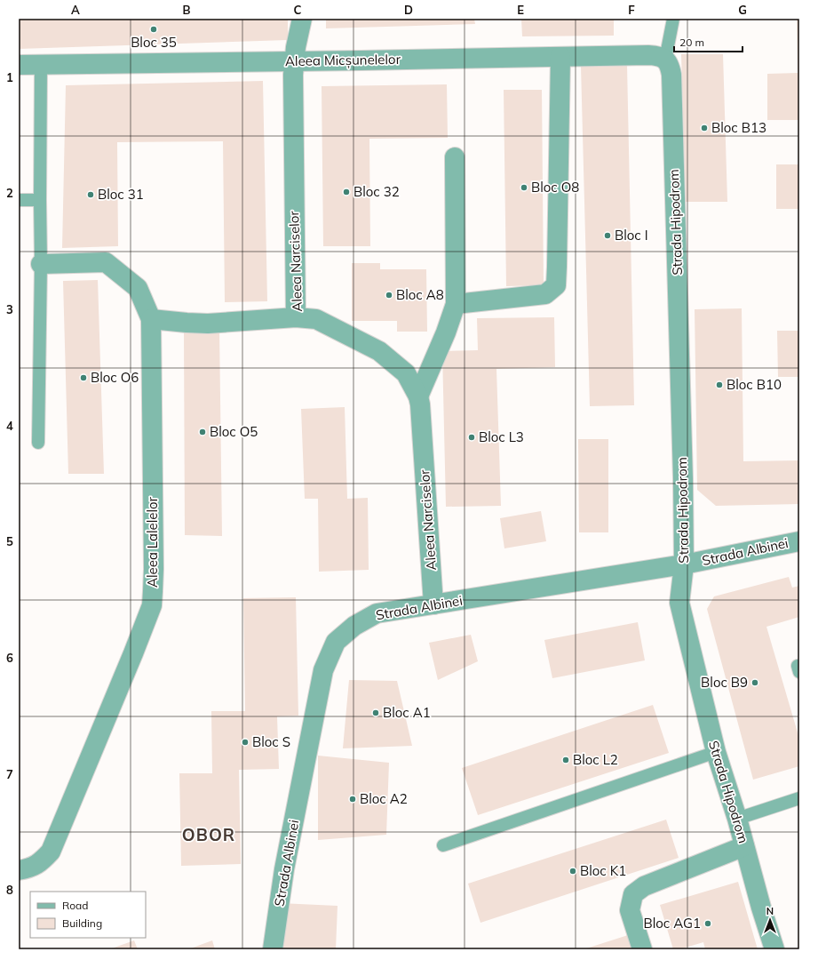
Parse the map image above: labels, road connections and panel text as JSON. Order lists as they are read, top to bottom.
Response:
{
  "streets": {
    "street": [
      "Aleea Micșunelelor",
      "Strada Hipodrom",
      "Aleea Narciselor",
      "Aleea Lalelelor",
      "Strada Albinei"
    ]
  },
  "crossings": [
    ["Aleea Micșunelelor", "Strada Hipodrom"],
    ["Aleea Micșunelelor", "Aleea Narciselor"],
    ["Strada Hipodrom", "Strada Albinei"],
    ["Aleea Narciselor", "Strada Albinei"]
  ],
  "districts": ["OBOR"],
  "places": [
    "Bloc 35",
    "Bloc B13",
    "Bloc O8",
    "Bloc 32",
    "Bloc 31",
    "Bloc I",
    "Bloc A8",
    "Bloc O6",
    "Bloc B10",
    "Bloc O5",
    "Bloc L3",
    "Bloc B9",
    "Bloc A1",
    "Bloc S",
    "Bloc L2",
    "Bloc A2",
    "Bloc K1",
    "Bloc AG1"
  ],
  "legend": ["Road", "Building"],
  "scale_bar": "20 m",
  "north": "top",
  "grid": {
    "columns": [
      "A",
      "B",
      "C",
      "D",
      "E",
      "F",
      "G"
    ],
    "rows": [
      "1",
      "2",
      "3",
      "4",
      "5",
      "6",
      "7",
      "8"
    ]
  }
}
